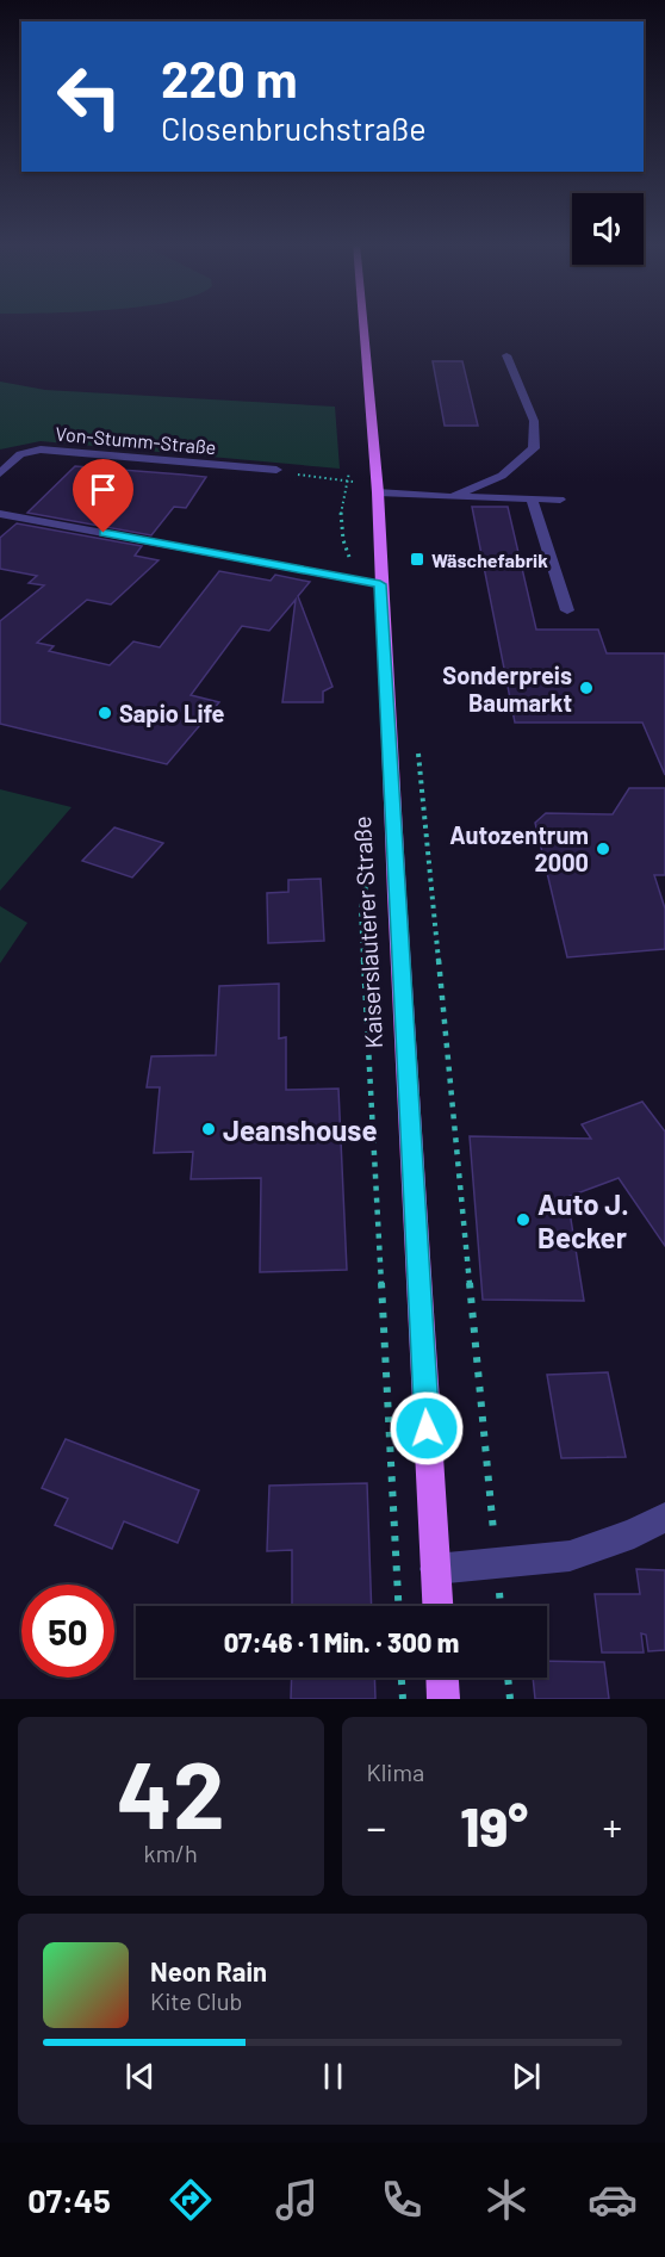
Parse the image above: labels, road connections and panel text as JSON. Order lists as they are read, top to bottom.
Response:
{
  "streets": {
    "main road": ["Kaiserslauterer Straße"],
    "street": ["Von-Stumm-Straße"]
  },
  "places": {
    "transit": ["Wäschefabrik"],
    "other": [
      "Sonderpreis Baumarkt",
      "Sapio Life",
      "Autozentrum 2000",
      "Jeanshouse",
      "Auto J. Becker"
    ]
  },
  "page": {
    "turn": ["220 m", "Closenbruchstraße"],
    "limit": "50",
    "trip": "07:46 · 1 Min. · 300 m",
    "tile": [
      ["42", "km/h"],
      "Klima"
    ],
    "heat": ["−", "19°", "+"],
    "song": ["Neon Rain", "Kite Club"],
    "tabs": "07:45"
  }
}
